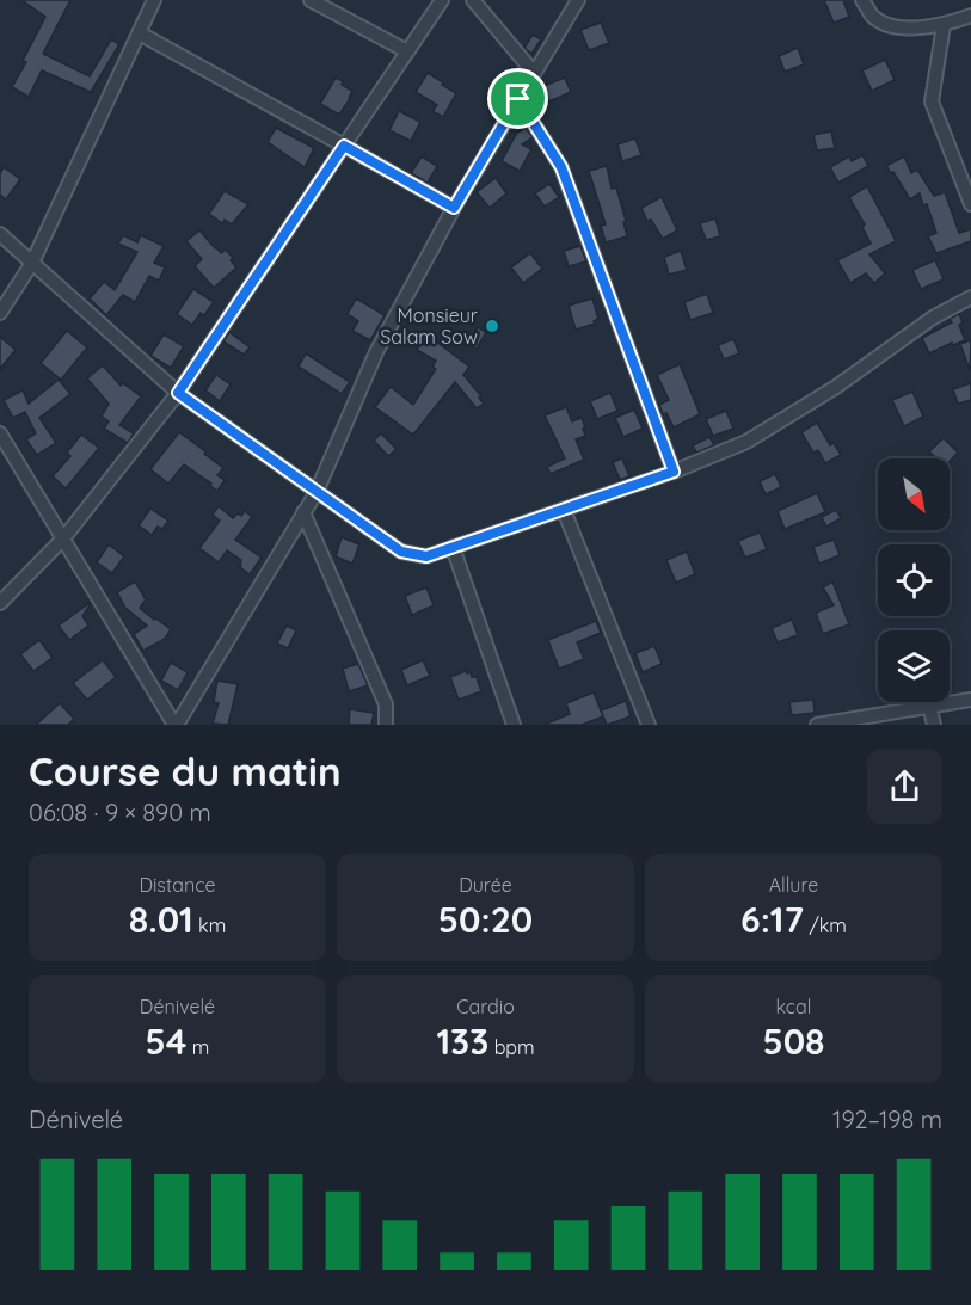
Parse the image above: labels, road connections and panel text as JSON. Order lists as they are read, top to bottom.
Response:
{
  "places": ["Monsieur Salam Sow"],
  "north": "bottom right",
  "page": {
    "heading": ["Course du matin", "06:08 · 9 × 890 m"],
    "stats": [
      ["Distance", "8.01 km"],
      ["Durée", "50:20"],
      ["Allure", "6:17 /km"],
      ["Dénivelé", "54 m"],
      ["Cardio", "133 bpm"],
      ["kcal", "508"]
    ],
    "chart": ["Dénivelé", "192–198 m"]
  }
}
